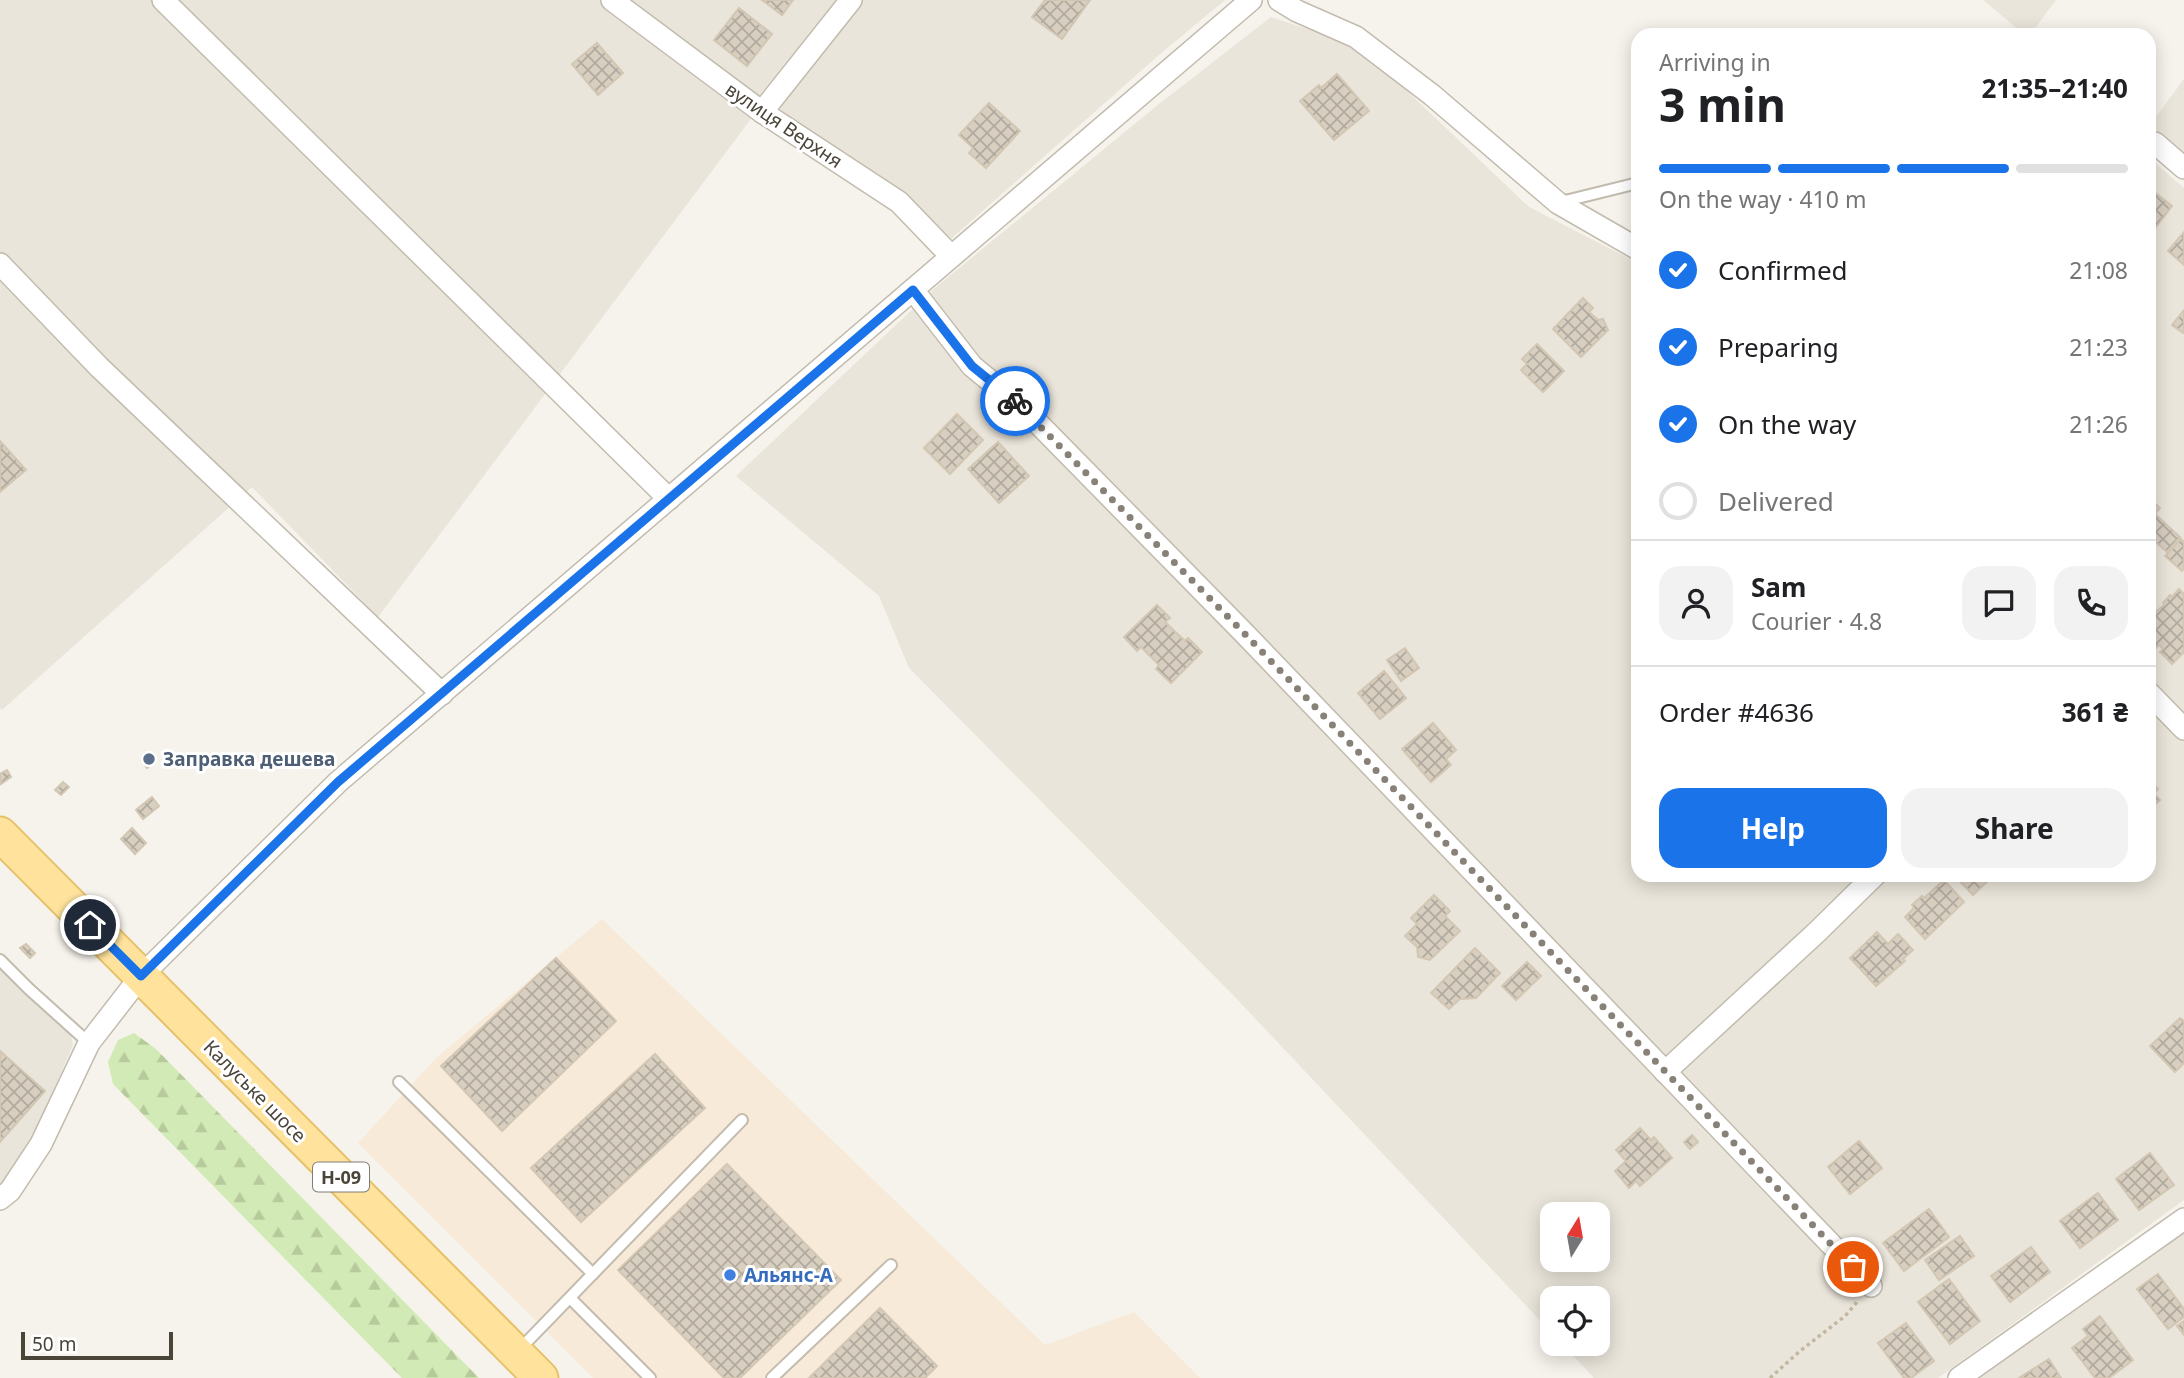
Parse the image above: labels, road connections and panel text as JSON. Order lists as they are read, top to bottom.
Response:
{
  "streets": {
    "main road": ["Калуське шосе", "Н-09"],
    "street": ["вулиця Верхня"]
  },
  "places": ["Заправка дешева", "Альянс-А"],
  "scale_bar": "50 m",
  "north": "top",
  "page": {
    "heading": ["3 min", "Arriving in", "21:35–21:40"],
    "panel": [
      "Sam",
      "Courier · 4.8",
      "Order #4636",
      "361 ₴"
    ],
    "bar": "On the way · 410 m",
    "list": [
      ["Confirmed", "21:08"],
      ["Preparing", "21:23"],
      ["On the way", "21:26"],
      "Delivered"
    ],
    "buttons": ["Help", "Share"],
    "scale": "50 m"
  }
}
